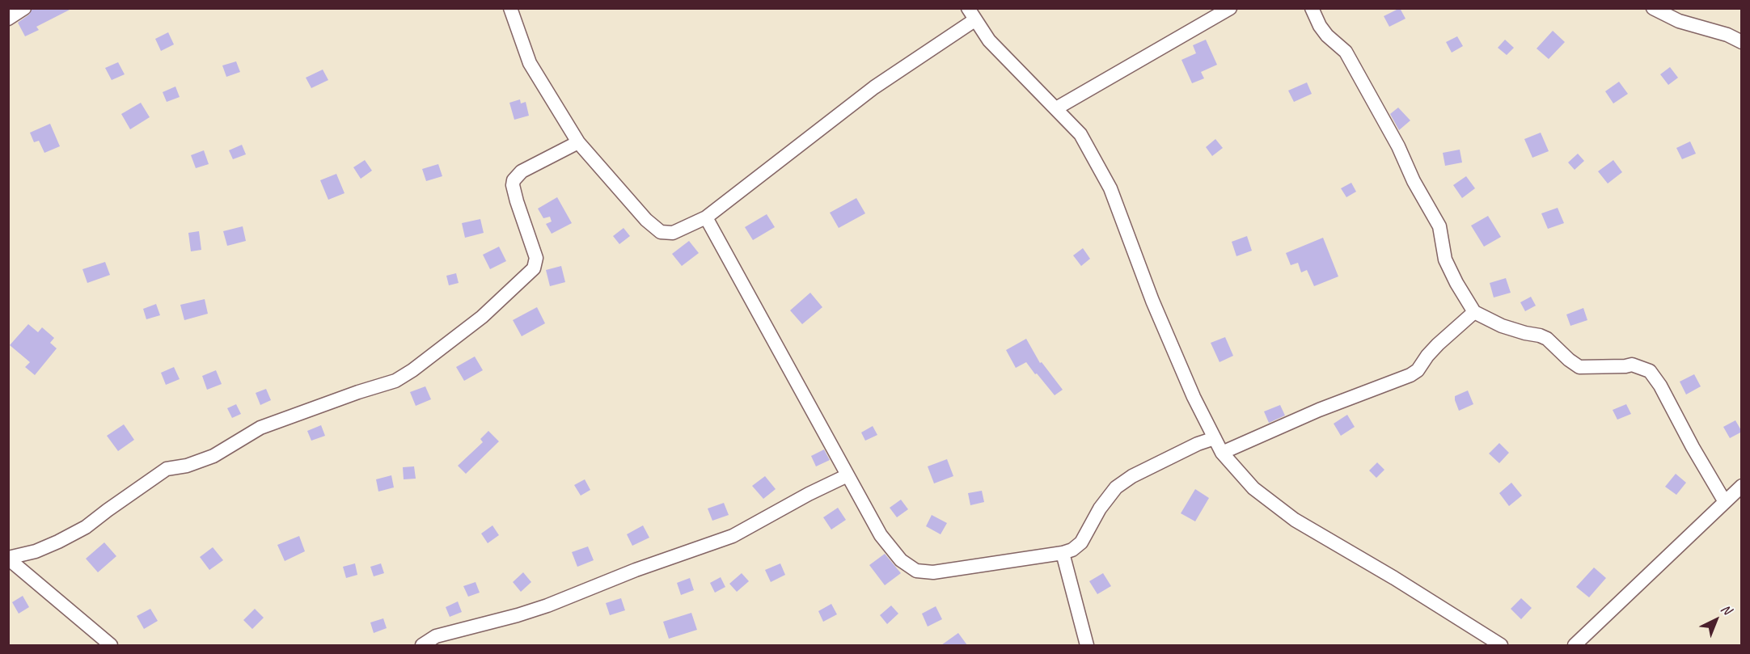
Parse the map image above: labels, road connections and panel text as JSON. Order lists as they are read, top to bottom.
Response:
{
  "north": "top right"
}
